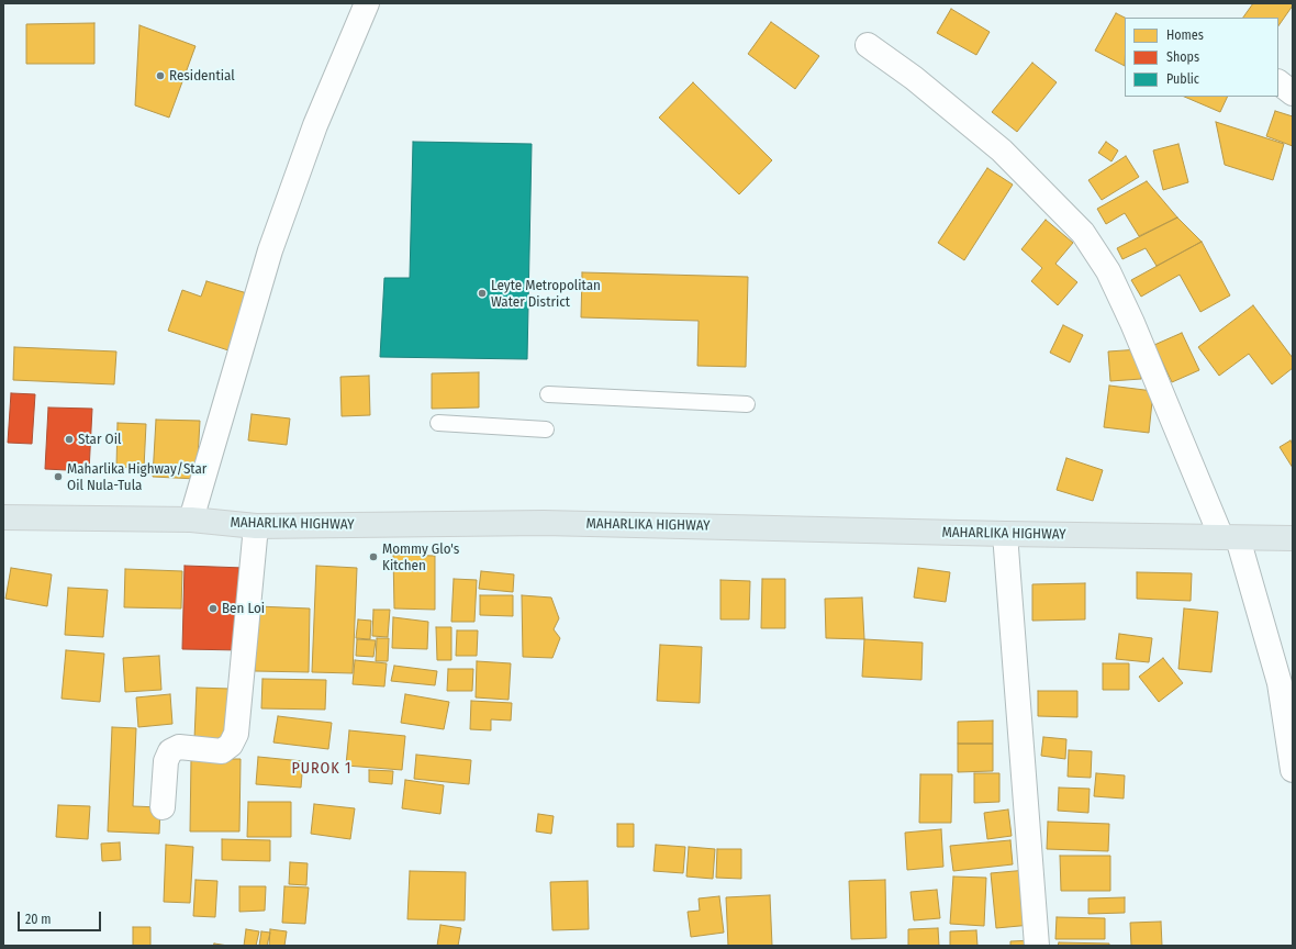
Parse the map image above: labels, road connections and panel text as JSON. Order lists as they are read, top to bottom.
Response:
{
  "streets": {
    "main road": ["MAHARLIKA HIGHWAY"]
  },
  "districts": ["PUROK 1"],
  "places": [
    "Residential",
    "Leyte Metropolitan Water District",
    "Star Oil",
    "Maharlika Highway/Star Oil Nula-Tula",
    "Mommy Glo's Kitchen",
    "Ben Loi"
  ],
  "legend": ["Homes", "Shops", "Public"],
  "scale_bar": "20 m"
}
